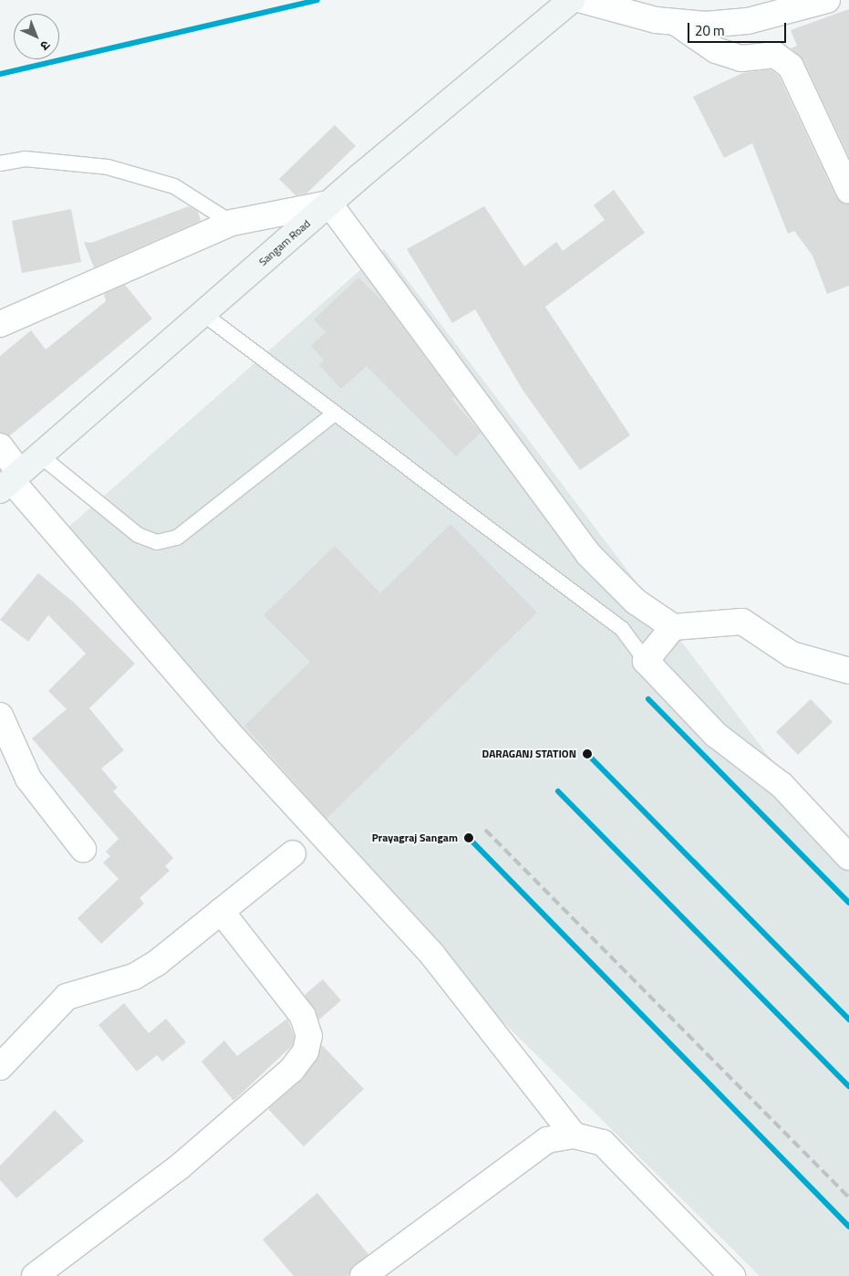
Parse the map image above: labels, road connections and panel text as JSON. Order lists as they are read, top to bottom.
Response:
{
  "streets": {
    "main road": ["Sangam Road"]
  },
  "places": ["DARAGANJ STATION", "Prayagraj Sangam"],
  "scale_bar": "20 m",
  "north": "bottom right"
}
